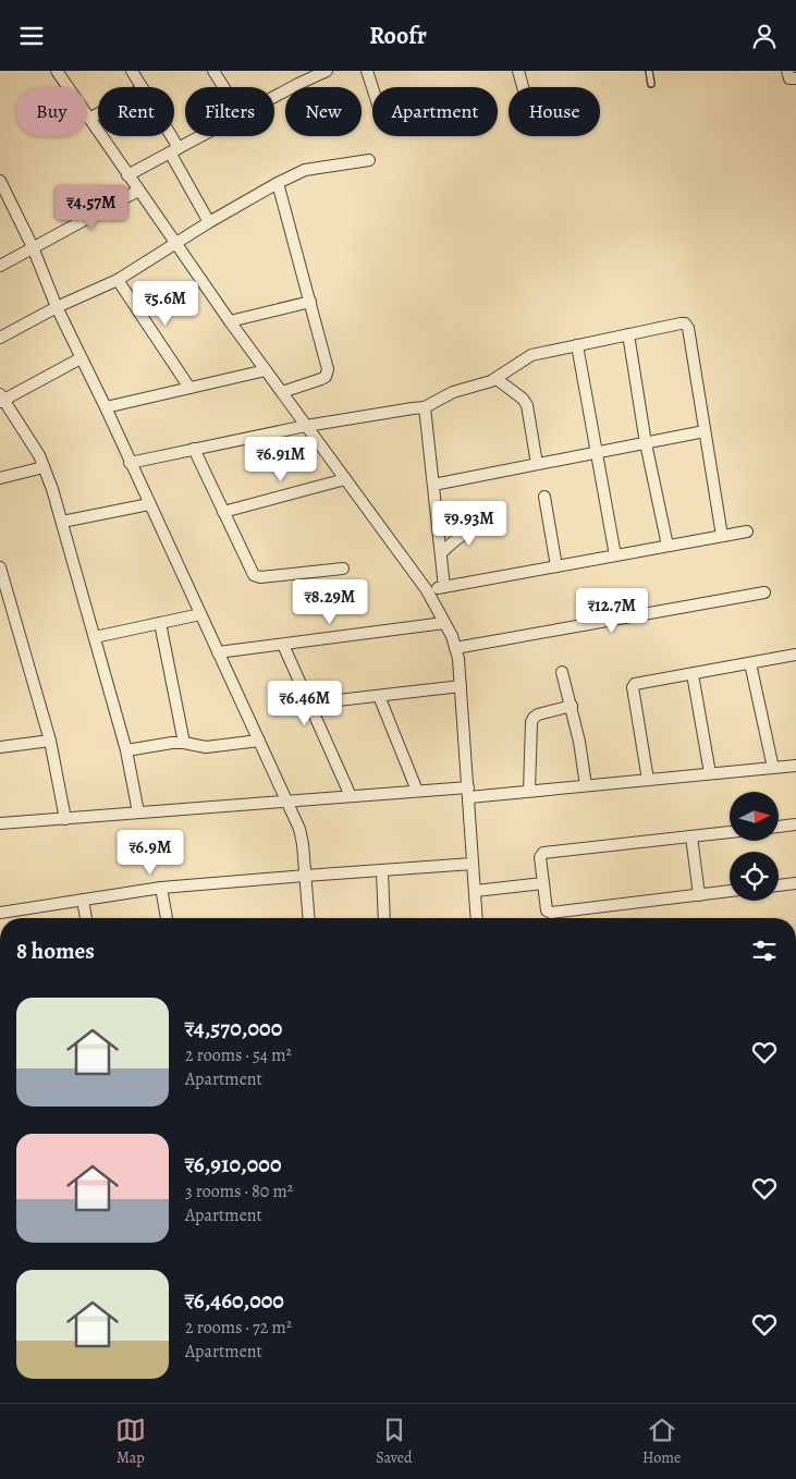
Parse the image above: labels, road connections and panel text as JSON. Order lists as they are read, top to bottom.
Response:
{
  "north": "right",
  "page": {
    "header": "Roofr",
    "chip": [
      "Buy",
      "Rent",
      "Filters",
      "New",
      "Apartment",
      "House"
    ],
    "price": [
      "₹4.57M",
      "₹5.6M",
      "₹6.91M",
      "₹9.93M",
      "₹8.29M",
      "₹12.7M",
      "₹6.46M",
      "₹6.9M"
    ],
    "heading": "8 homes",
    "list": [
      {
        "name": "₹4,570,000",
        "note": "2 rooms · 54 m² · Apartment"
      },
      {
        "name": "₹6,910,000",
        "note": "3 rooms · 80 m² · Apartment"
      },
      {
        "name": "₹6,460,000",
        "note": "2 rooms · 72 m² · Apartment"
      }
    ],
    "tabs": ["Map", "Saved", "Home"]
  }
}
